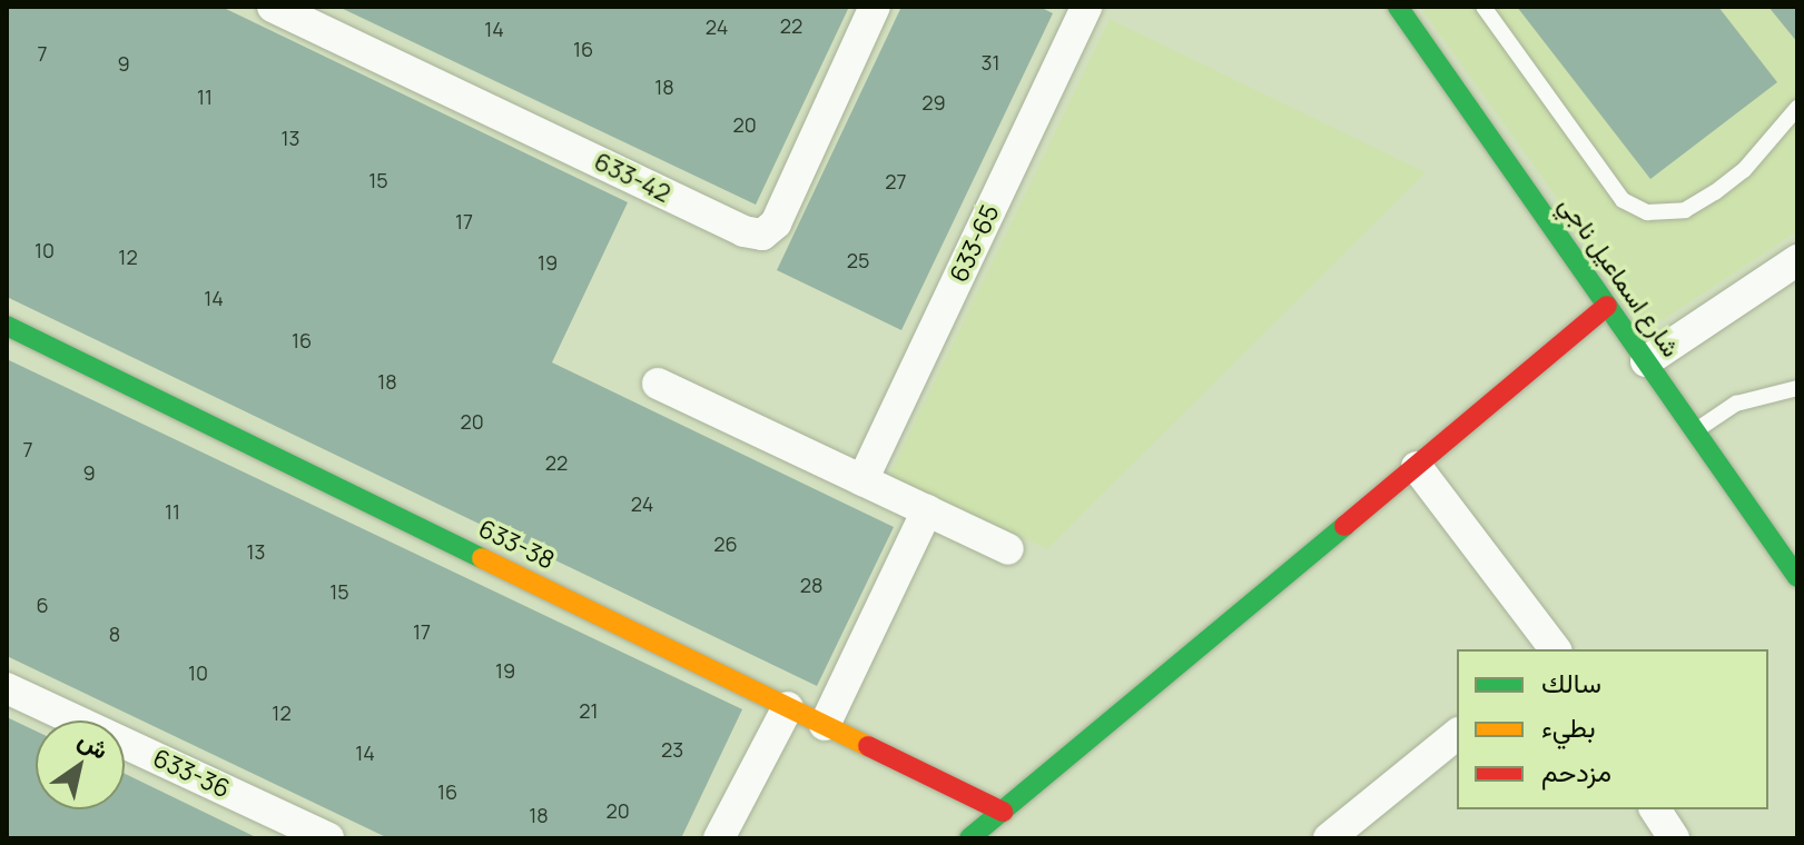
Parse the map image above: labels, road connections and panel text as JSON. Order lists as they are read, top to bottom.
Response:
{
  "streets": {
    "street": [
      "633-42",
      "633-65",
      "شارع اسماعيل ناجي",
      "633-38",
      "633-36"
    ]
  },
  "house_numbers": [
    "22",
    "24",
    "14",
    "16",
    "7",
    "31",
    "9",
    "18",
    "11",
    "29",
    "20",
    "13",
    "15",
    "27",
    "17",
    "10",
    "12",
    "25",
    "19",
    "14",
    "16",
    "18",
    "20",
    "7",
    "22",
    "9",
    "24",
    "11",
    "26",
    "13",
    "28",
    "15",
    "6",
    "17",
    "8",
    "19",
    "10",
    "21",
    "12",
    "23",
    "14",
    "16",
    "20",
    "18"
  ],
  "legend": ["سالك", "بطيء", "مزدحم"],
  "north": "top right"
}
